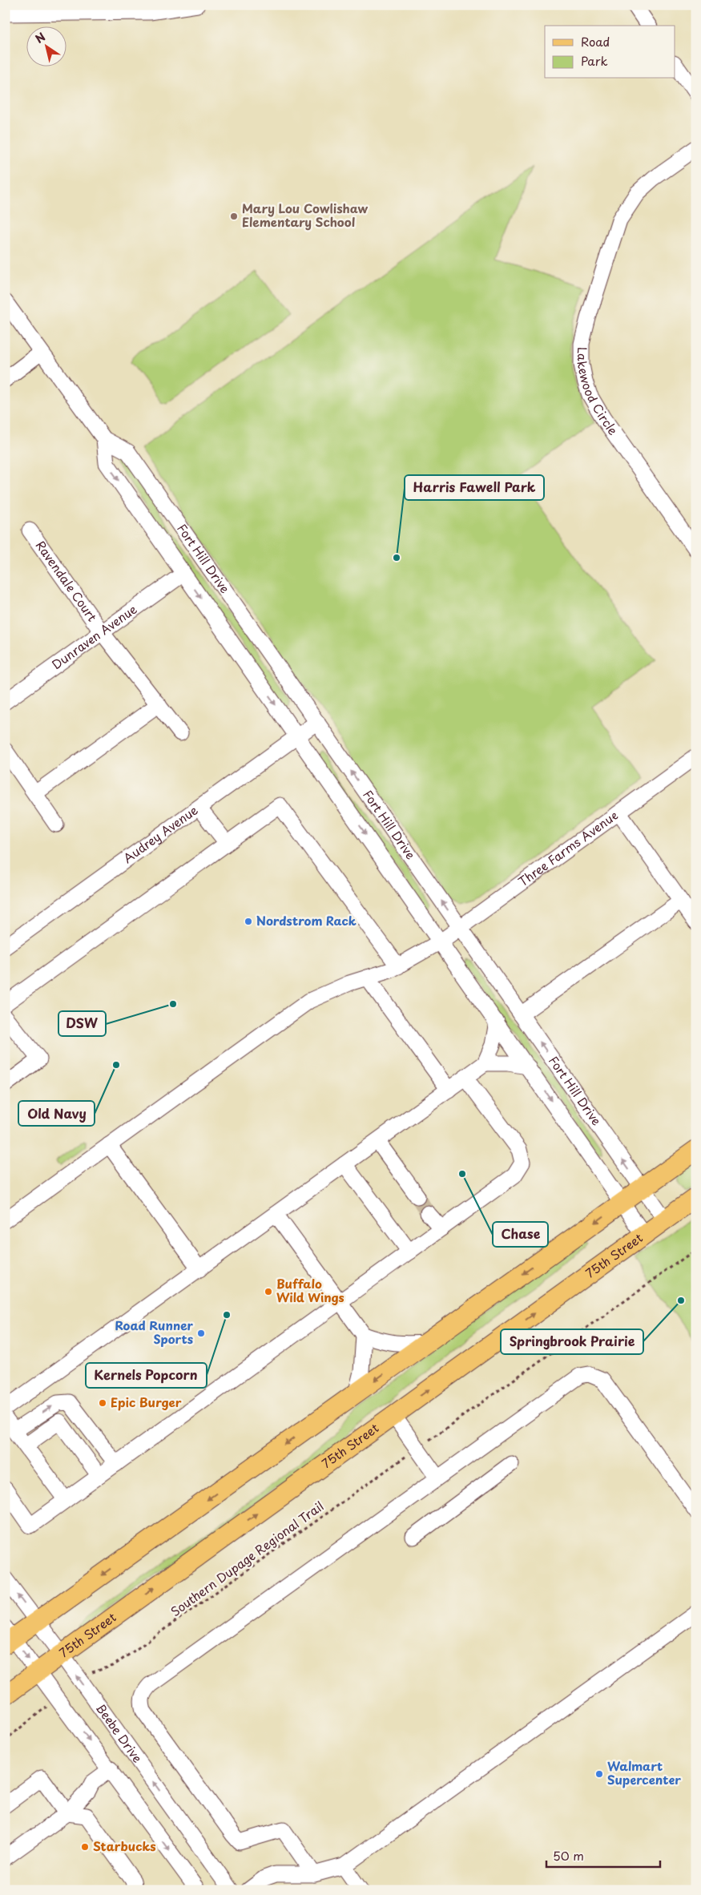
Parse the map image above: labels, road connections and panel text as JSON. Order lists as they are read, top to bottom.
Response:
{
  "streets": {
    "main road": ["75th Street"],
    "street": [
      "Lakewood Circle",
      "Fort Hill Drive",
      "Ravendale Court",
      "Dunraven Avenue",
      "Audrey Avenue",
      "Three Farms Avenue",
      "Beebe Drive"
    ],
    "path": ["Southern Dupage Regional Trail"]
  },
  "crossings": [
    ["Fort Hill Drive", "Dunraven Avenue"],
    ["Fort Hill Drive", "Audrey Avenue"],
    ["Fort Hill Drive", "Three Farms Avenue"],
    ["Fort Hill Drive", "75th Street"],
    ["Ravendale Court", "Dunraven Avenue"],
    ["75th Street", "Beebe Drive"]
  ],
  "places": [
    "Mary Lou Cowlishaw Elementary School",
    "Harris Fawell Park",
    "Nordstrom Rack",
    "DSW",
    "Old Navy",
    "Chase",
    "Buffalo Wild Wings",
    "Springbrook Prairie",
    "Kernels Popcorn",
    "Road Runner Sports",
    "Epic Burger",
    "Walmart Supercenter",
    "Starbucks"
  ],
  "legend": ["Road", "Park"],
  "scale_bar": "50 m",
  "north": "top left"
}
